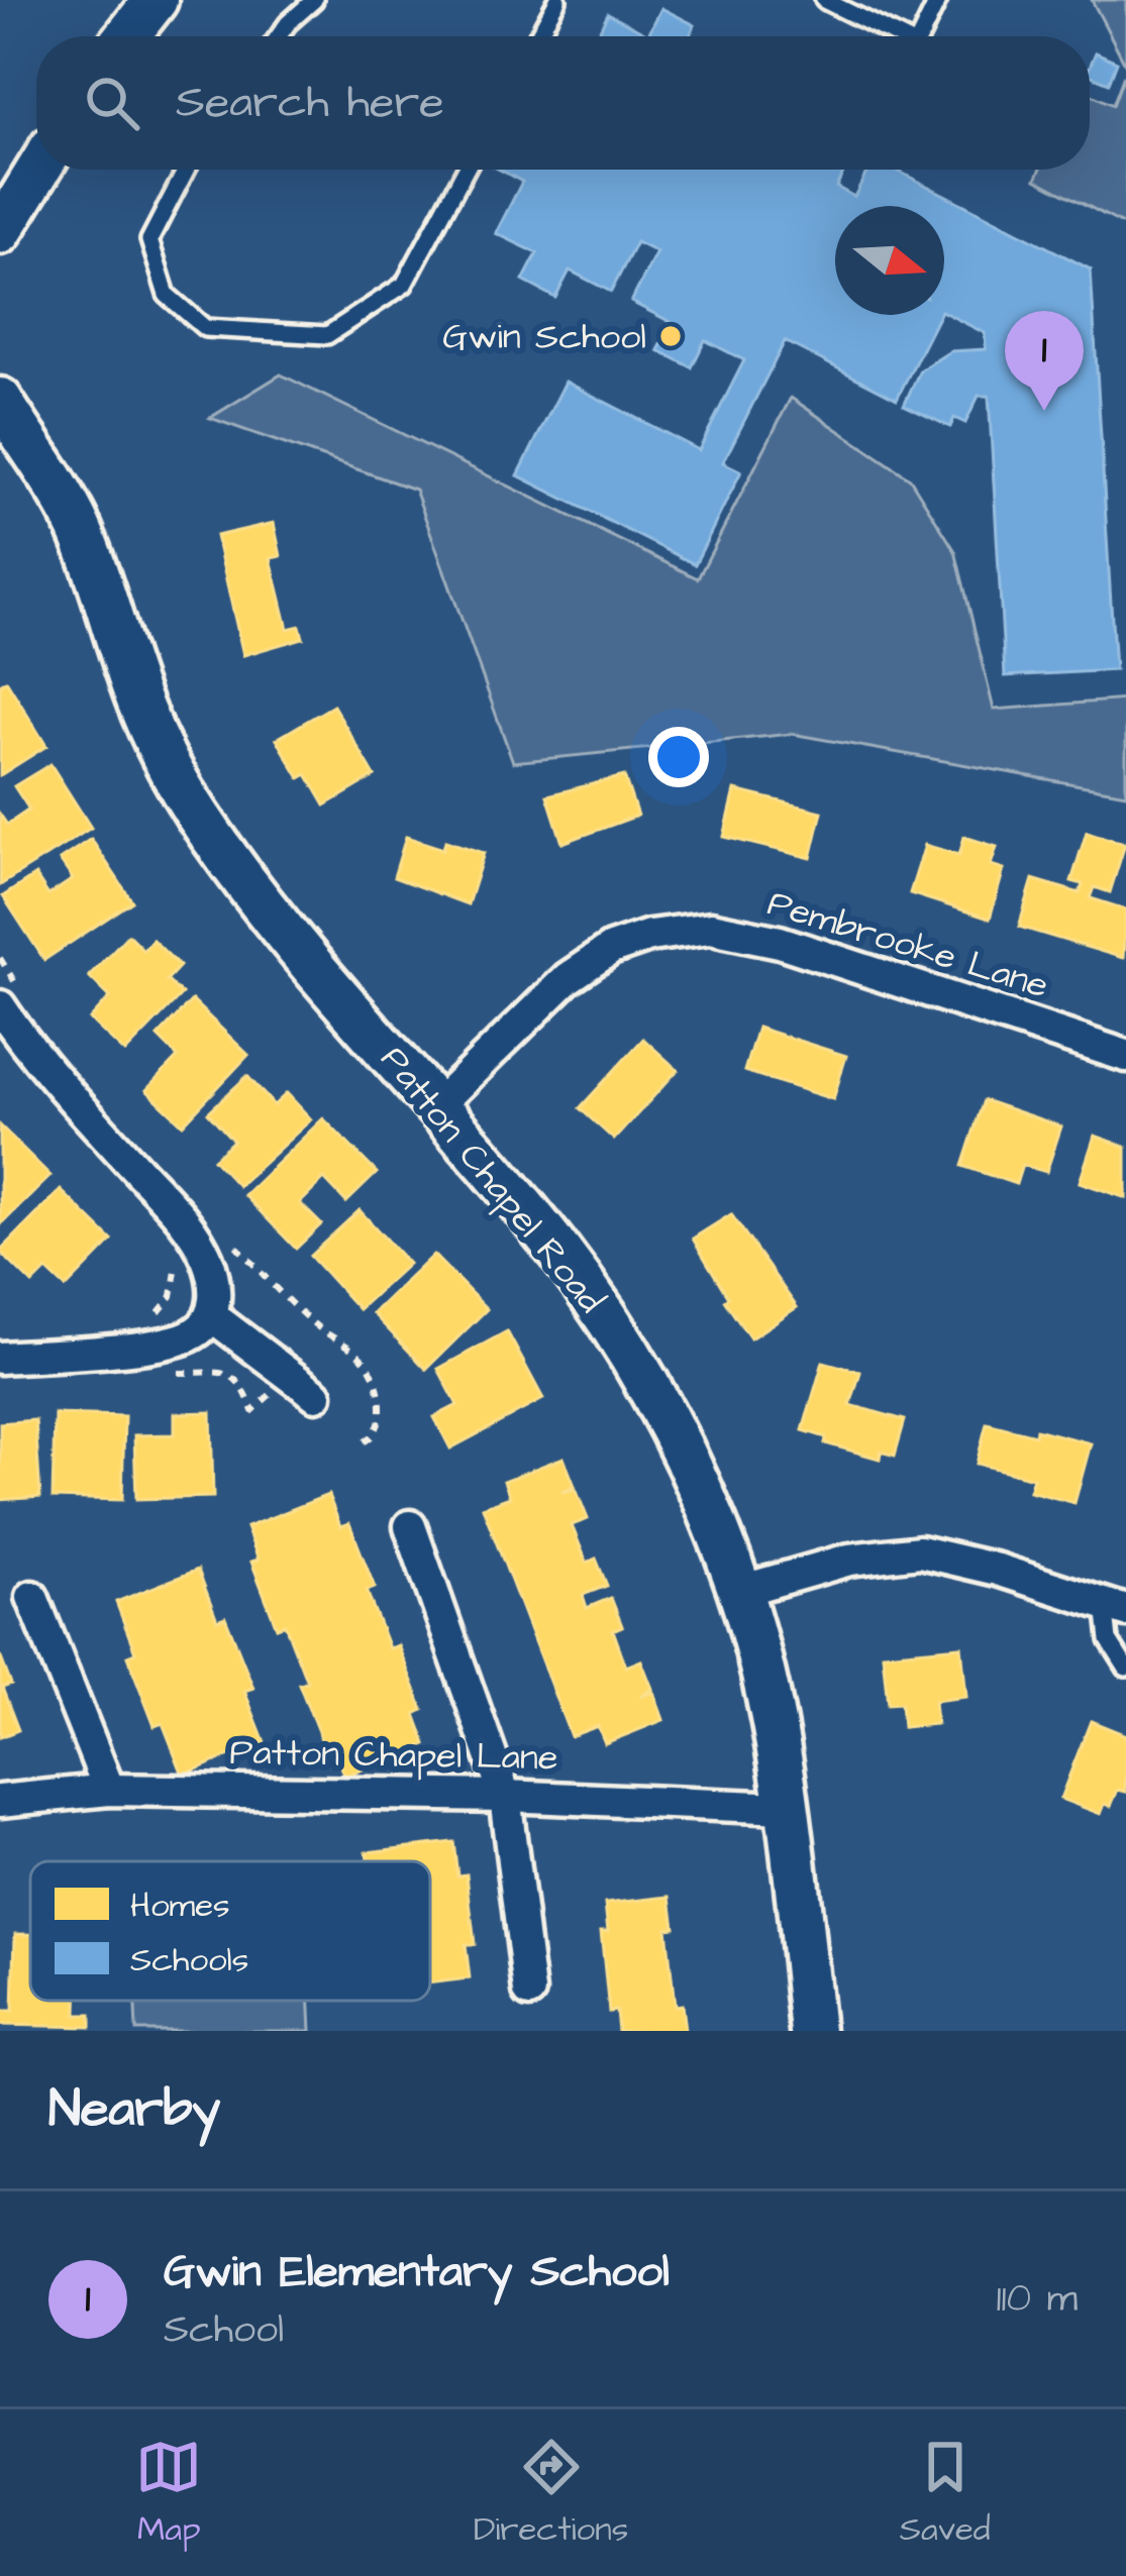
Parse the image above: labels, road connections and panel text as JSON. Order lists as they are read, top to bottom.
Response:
{
  "streets": {
    "street": ["Pembrooke Lane", "Patton Chapel Road", "Patton Chapel Lane"]
  },
  "crossings": [
    ["Pembrooke Lane", "Patton Chapel Road"],
    ["Patton Chapel Road", "Patton Chapel Lane"]
  ],
  "places": ["Gwin School"],
  "legend": ["Homes", "Schools"],
  "north": "right",
  "page": {
    "search": "Search here",
    "pins": "1",
    "heading": "Nearby",
    "list": [
      {
        "mark": "1",
        "name": "Gwin Elementary School",
        "note": "School",
        "value": "110 m"
      }
    ],
    "nav": ["Map", "Directions", "Saved"]
  }
}
